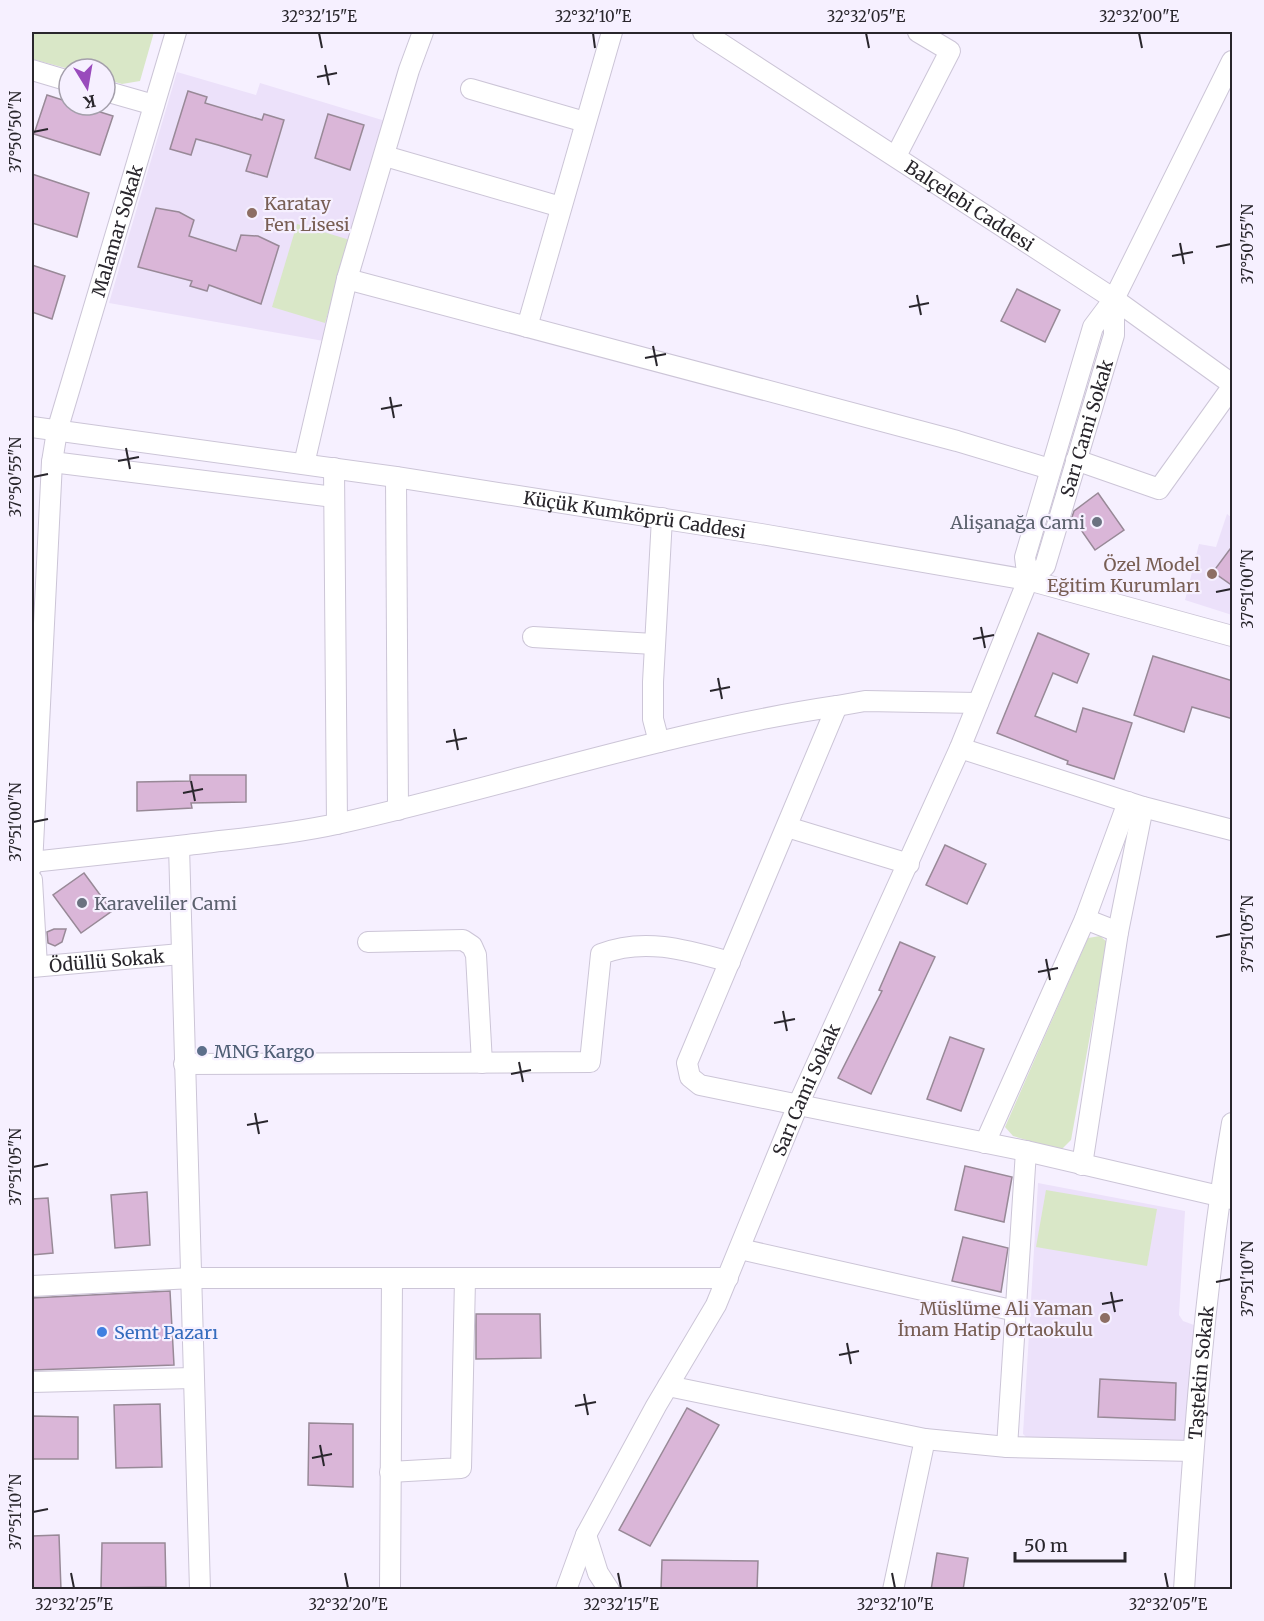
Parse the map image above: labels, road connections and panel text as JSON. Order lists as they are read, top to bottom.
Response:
{
  "streets": {
    "street": [
      "Balçelebi Caddesi",
      "Malamar Sokak",
      "Sarı Cami Sokak",
      "Küçük Kumköprü Caddesi",
      "Ödüllü Sokak",
      "Taştekin Sokak"
    ]
  },
  "crossings": [
    ["Balçelebi Caddesi", "Sarı Cami Sokak"],
    ["Malamar Sokak", "Küçük Kumköprü Caddesi"],
    ["Sarı Cami Sokak", "Küçük Kumköprü Caddesi"]
  ],
  "places": [
    "Karatay Fen Lisesi",
    "Alişanağa Cami",
    "Özel Model Eğitim Kurumları",
    "Karaveliler Cami",
    "MNG Kargo",
    "Müslüme Ali Yaman İmam Hatip Ortaokulu",
    "Semt Pazarı"
  ],
  "scale_bar": "50 m",
  "north": "bottom",
  "coordinates": [
    "32°32'15\"E",
    "32°32'10\"E",
    "32°32'05\"E",
    "32°32'00\"E",
    "37°50'50\"N",
    "37°50'55\"N",
    "37°51'00\"N",
    "37°51'05\"N",
    "37°51'10\"N",
    "32°32'25\"E",
    "32°32'20\"E"
  ]
}
